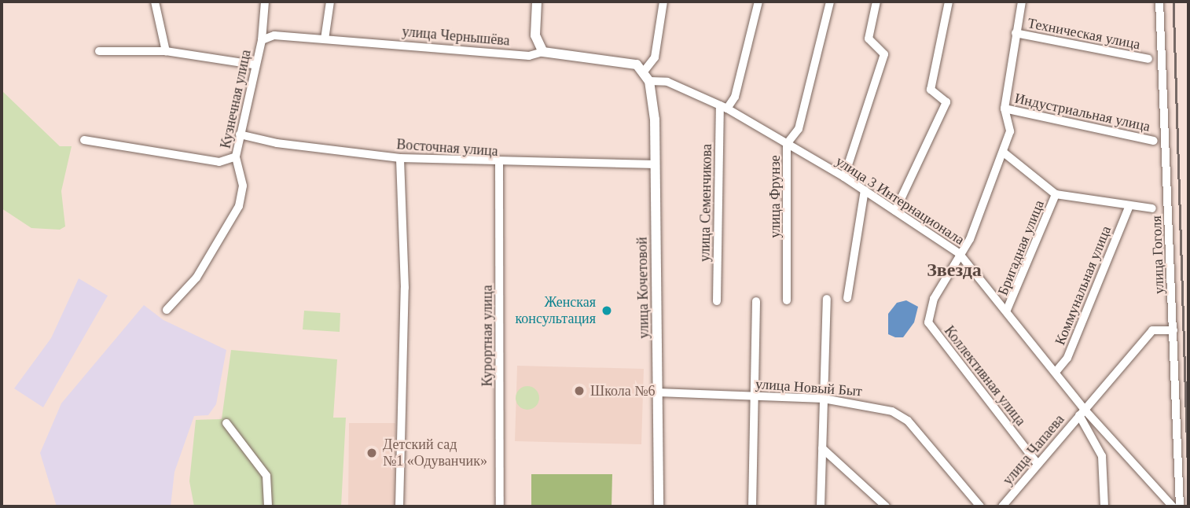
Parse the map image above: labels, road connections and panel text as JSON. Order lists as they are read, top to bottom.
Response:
{
  "streets": {
    "main road": ["улица Чернышёва", "улица Кочетовой"],
    "street": [
      "Техническая улица",
      "Кузнечная улица",
      "Индустриальная улица",
      "Восточная улица",
      "улица Фрунзе",
      "улица 3 Интернационала",
      "улица Семенчикова",
      "Бригадная улица",
      "улица Гоголя",
      "Коммунальная улица",
      "Курортная улица",
      "Коллективная улица",
      "улица Новый Быт",
      "улица Чапаева"
    ]
  },
  "crossings": [
    ["улица Чернышёва", "Кузнечная улица"],
    ["улица Чернышёва", "улица Кочетовой"],
    ["Кузнечная улица", "Восточная улица"],
    ["Восточная улица", "улица Кочетовой"],
    ["Восточная улица", "Курортная улица"],
    ["улица Фрунзе", "улица 3 Интернационала"],
    ["улица 3 Интернационала", "улица Семенчикова"],
    ["улица 3 Интернационала", "Бригадная улица"],
    ["улица 3 Интернационала", "Коммунальная улица"],
    ["улица 3 Интернационала", "улица Кочетовой"],
    ["улица 3 Интернационала", "Коллективная улица"],
    ["улица 3 Интернационала", "улица Чапаева"],
    ["улица Гоголя", "улица Чапаева"],
    ["улица Кочетовой", "улица Новый Быт"],
    ["Коллективная улица", "улица Чапаева"]
  ],
  "districts": ["Звезда"],
  "places": ["Женская консультация", "Школа №6", "Детский сад №1 «Одуванчик»"]
}
